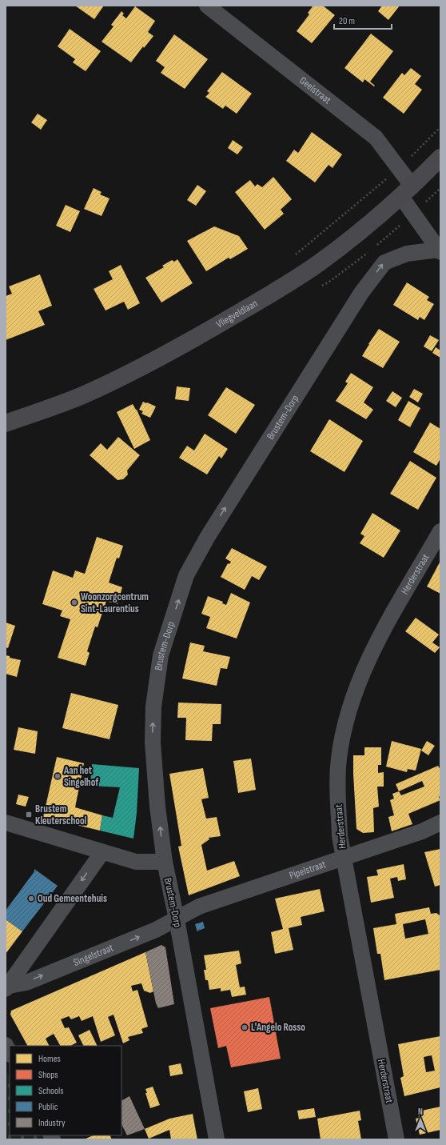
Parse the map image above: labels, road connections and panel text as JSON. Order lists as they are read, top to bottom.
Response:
{
  "streets": {
    "main road": ["Vliegveldlaan"],
    "street": [
      "Geelstraat",
      "Brustem-Dorp",
      "Herderstraat",
      "Pipelstraat",
      "Singelstraat"
    ]
  },
  "crossings": [
    ["Geelstraat", "Vliegveldlaan"],
    ["Geelstraat", "Brustem-Dorp"],
    ["Brustem-Dorp", "Pipelstraat"],
    ["Brustem-Dorp", "Singelstraat"],
    ["Herderstraat", "Pipelstraat"],
    ["Pipelstraat", "Singelstraat"]
  ],
  "one_way": ["Brustem-Dorp"],
  "places": {
    "other": [
      "Woonzorgcentrum Sint-Laurentius",
      "Aan het Singelhof",
      "Oud Gemeentehuis",
      "L'Angelo Rosso"
    ],
    "transit": ["Brustem Kleuterschool"]
  },
  "legend": [
    "Homes",
    "Shops",
    "Schools",
    "Public",
    "Industry"
  ],
  "scale_bar": "20 m",
  "north": "top"
}
